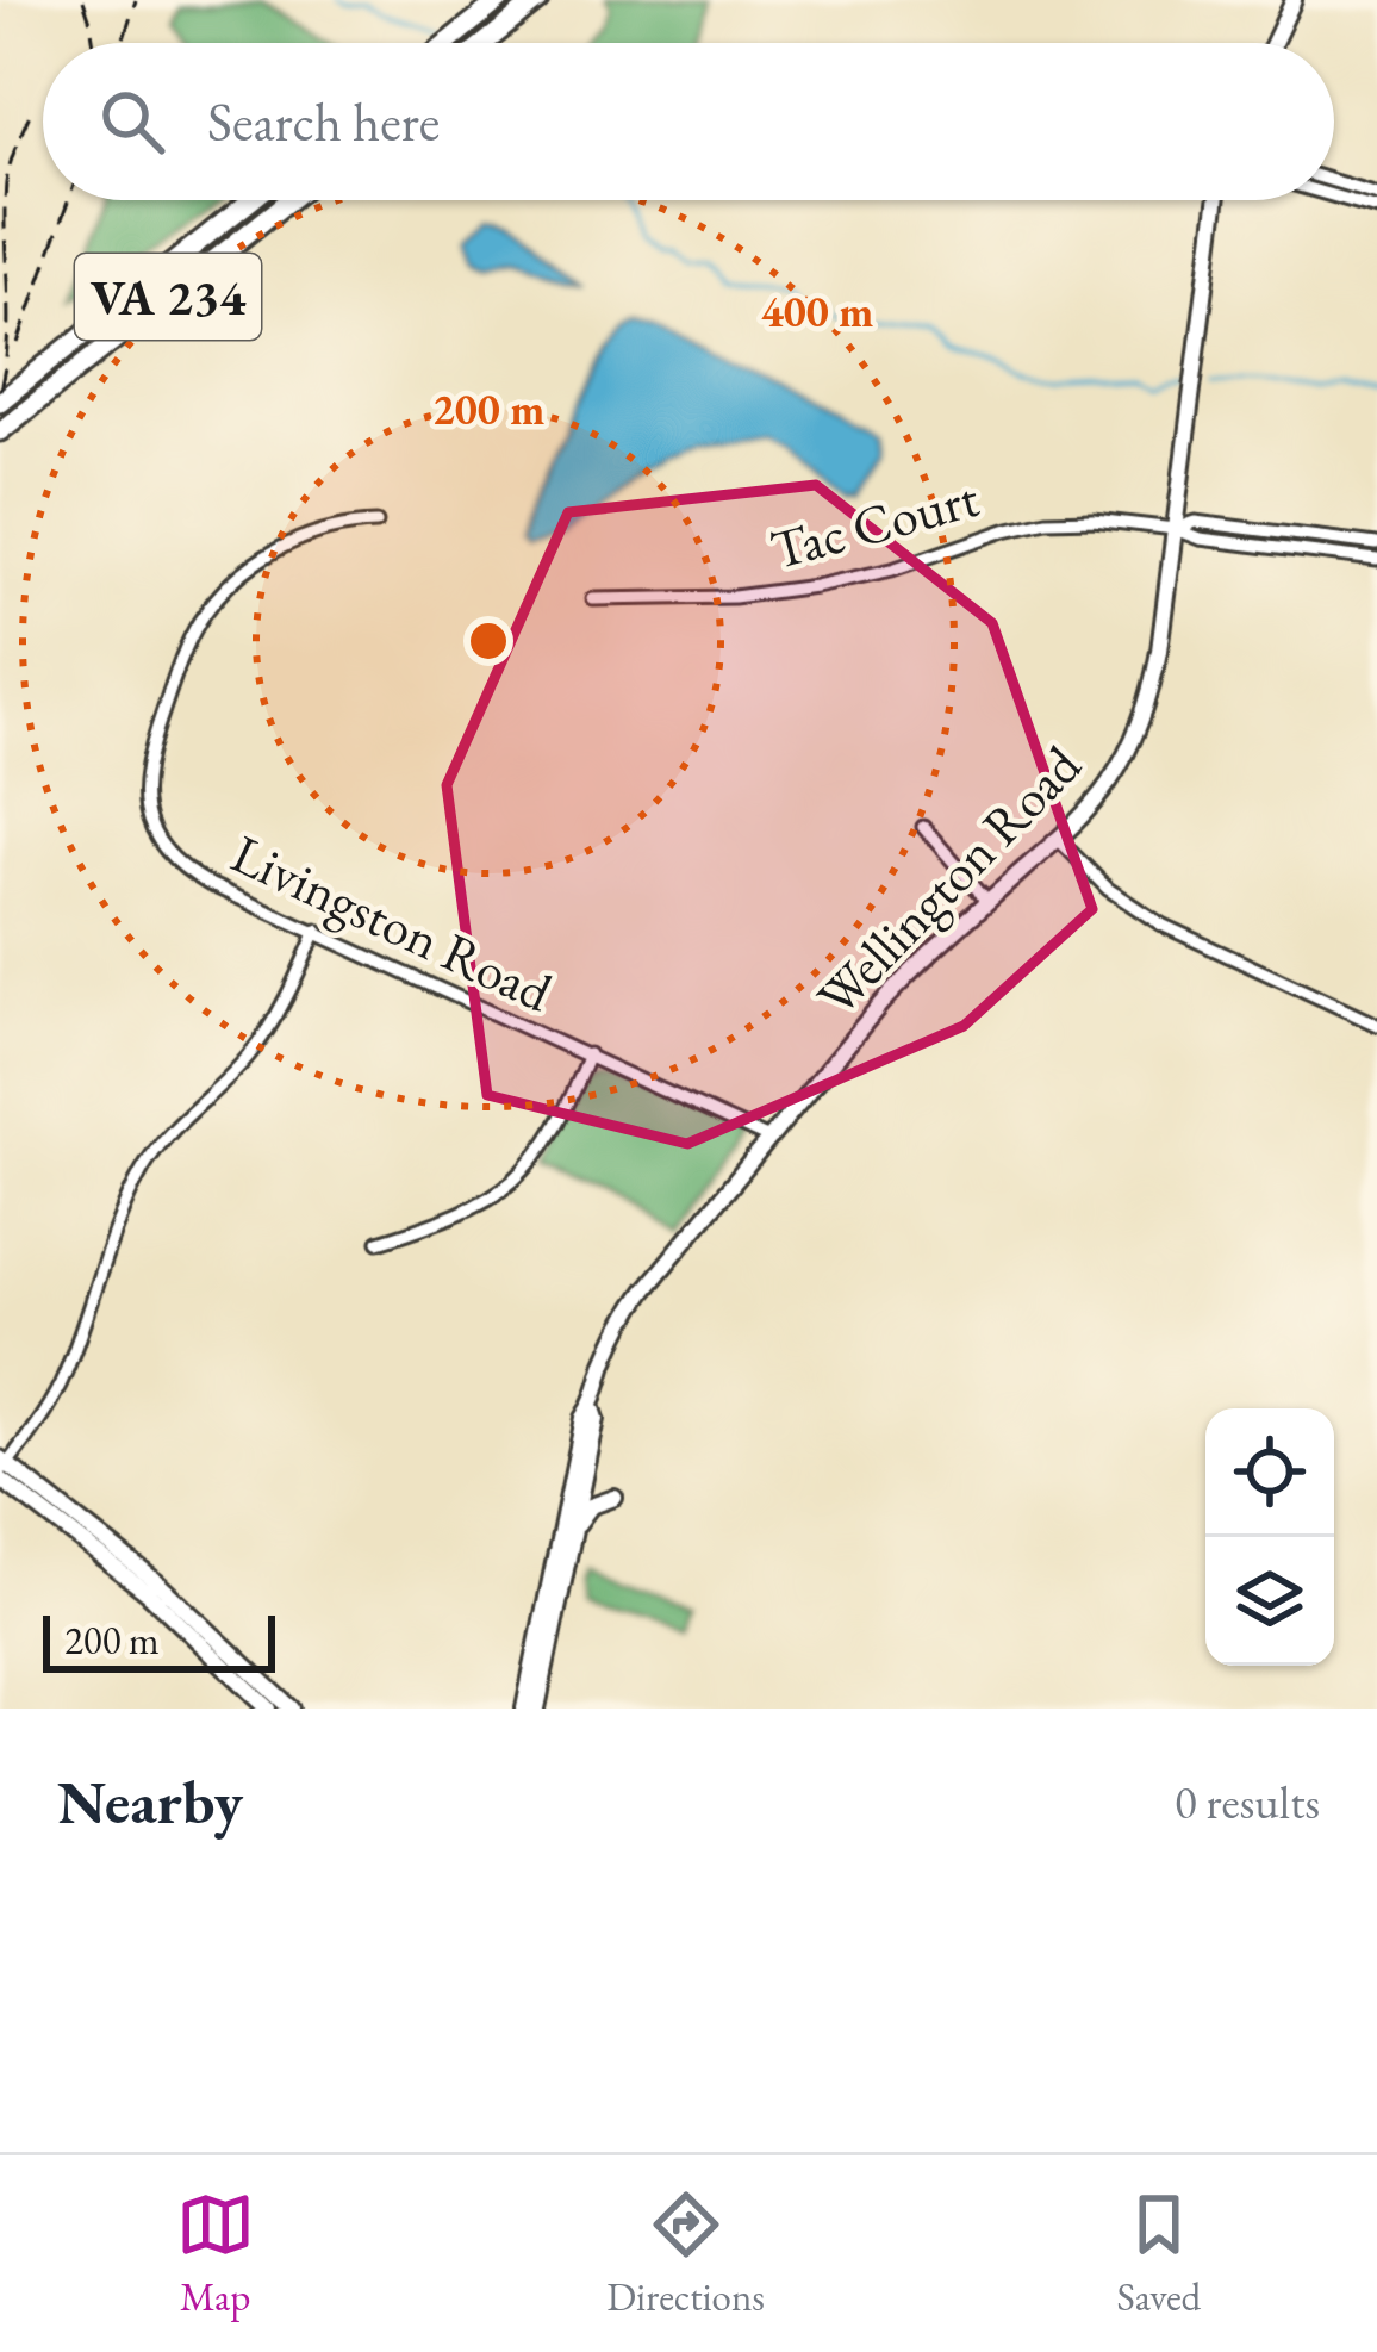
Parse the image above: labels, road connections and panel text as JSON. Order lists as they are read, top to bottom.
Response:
{
  "streets": {
    "highway": ["VA 234"],
    "main road": ["Wellington Road"],
    "street": ["Tac Court", "Livingston Road"]
  },
  "crossings": [
    ["Tac Court", "Wellington Road"],
    ["Wellington Road", "Livingston Road"]
  ],
  "scale_bar": "200 m",
  "page": {
    "search": "Search here",
    "scale": "200 m",
    "heading": ["Nearby", "0 results"],
    "nav": ["Map", "Directions", "Saved"]
  },
  "rings": ["400 m", "200 m"]
}
